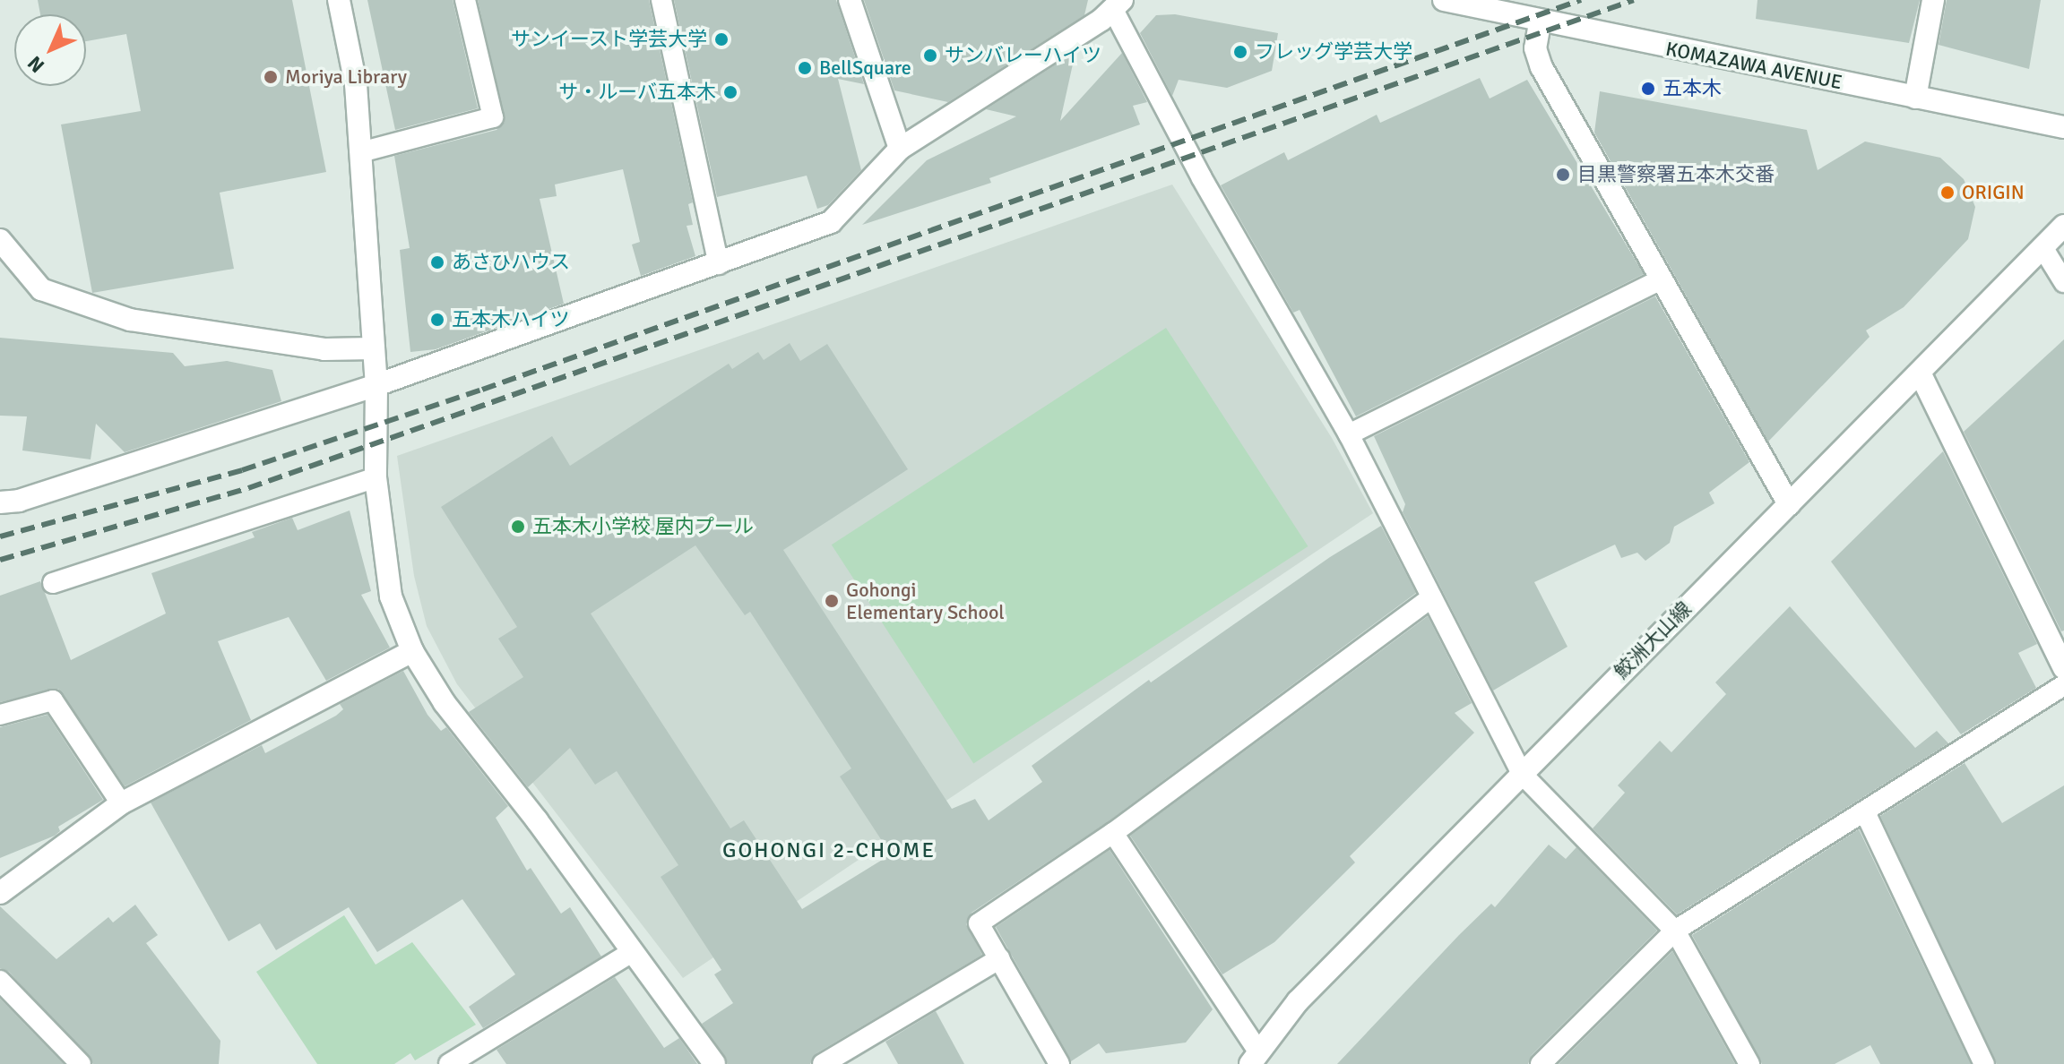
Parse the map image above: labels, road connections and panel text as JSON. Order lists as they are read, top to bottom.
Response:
{
  "streets": {
    "street": ["KOMAZAWA AVENUE", "鮫洲大山線"]
  },
  "districts": ["GOHONGI 2-CHOME"],
  "places": [
    "サンイースト学芸大学",
    "フレッグ学芸大学",
    "サンバレーハイツ",
    "BellSquare",
    "Moriya Library",
    "五本木",
    "サ・ルーバ五本木",
    "目黒警察署五本木交番",
    "ORIGIN",
    "あさひハウス",
    "五本木ハイツ",
    "五本木小学校 屋内プール",
    "Gohongi Elementary School"
  ],
  "north": "bottom left"
}
